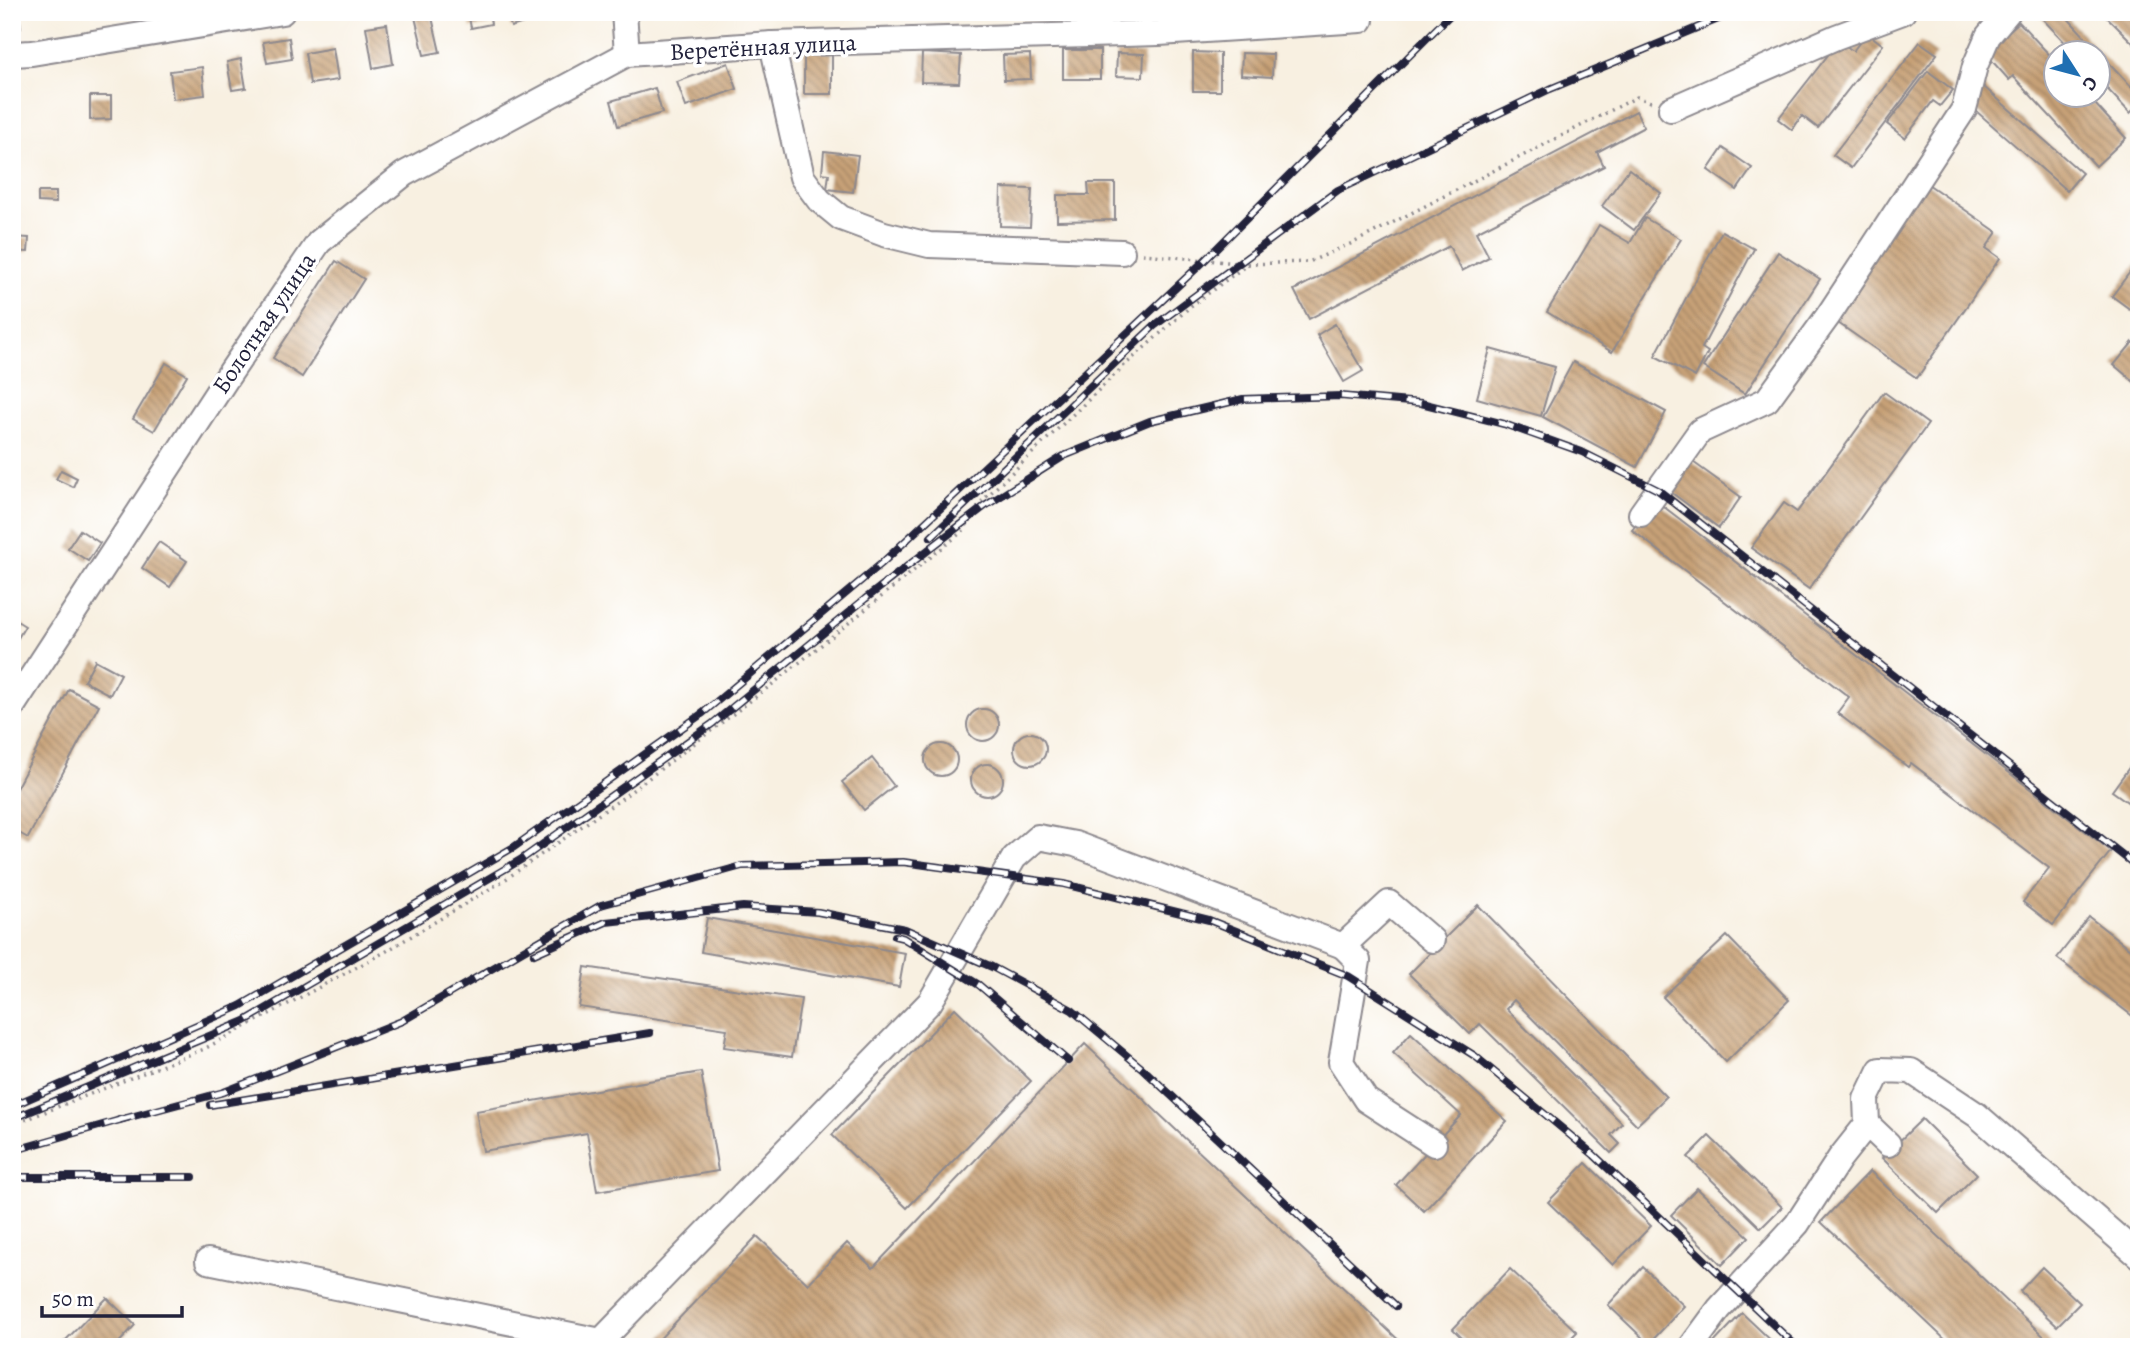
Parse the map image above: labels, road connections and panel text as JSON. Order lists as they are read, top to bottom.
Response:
{
  "streets": {
    "street": ["Веретённая улица", "Болотная улица"]
  },
  "crossings": [
    ["Веретённая улица", "Болотная улица"]
  ],
  "scale_bar": "50 m",
  "north": "bottom right"
}
